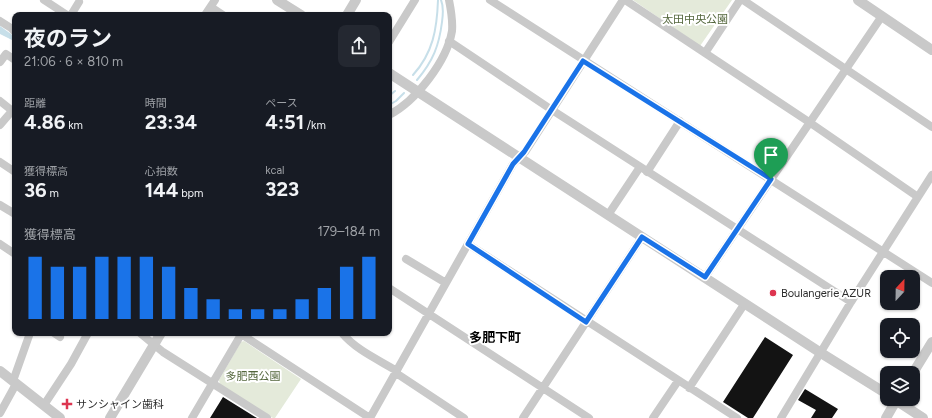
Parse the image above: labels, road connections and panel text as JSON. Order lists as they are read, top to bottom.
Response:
{
  "districts": ["多肥下町"],
  "parks": ["太田中央公園", "多肥西公園"],
  "places": {
    "other": ["Boulangerie AZUR"],
    "health": ["サンシャイン歯科"]
  },
  "north": "top",
  "page": {
    "heading": ["夜のラン", "21:06 · 6 × 810 m"],
    "stats": [
      ["距離", "4.86 km"],
      ["時間", "23:34"],
      ["ペース", "4:51 /km"],
      ["獲得標高", "36 m"],
      ["心拍数", "144 bpm"],
      ["kcal", "323"]
    ],
    "chart": ["獲得標高", "179–184 m"]
  }
}
